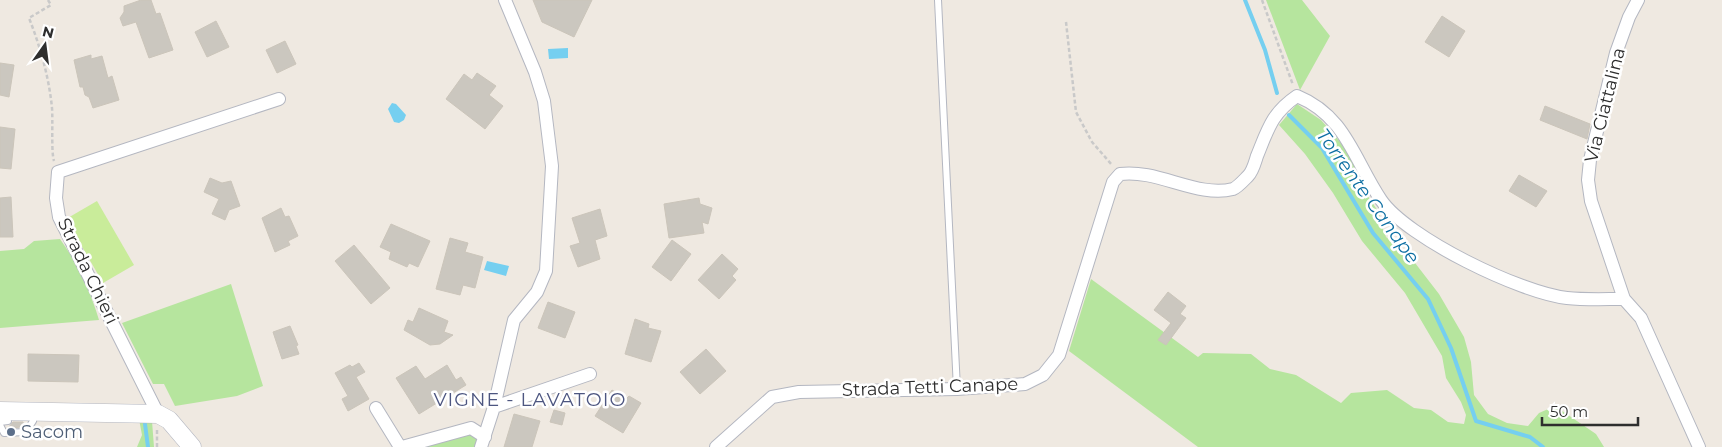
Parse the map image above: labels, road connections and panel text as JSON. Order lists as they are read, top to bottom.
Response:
{
  "streets": {
    "main road": ["Strada Chieri"],
    "street": ["Via Ciattalina", "Strada Tetti Canape"]
  },
  "districts": ["VIGNE - LAVATOIO"],
  "water": ["Torrente Canape"],
  "places": ["Sacom"],
  "scale_bar": "50 m",
  "north": "top"
}
